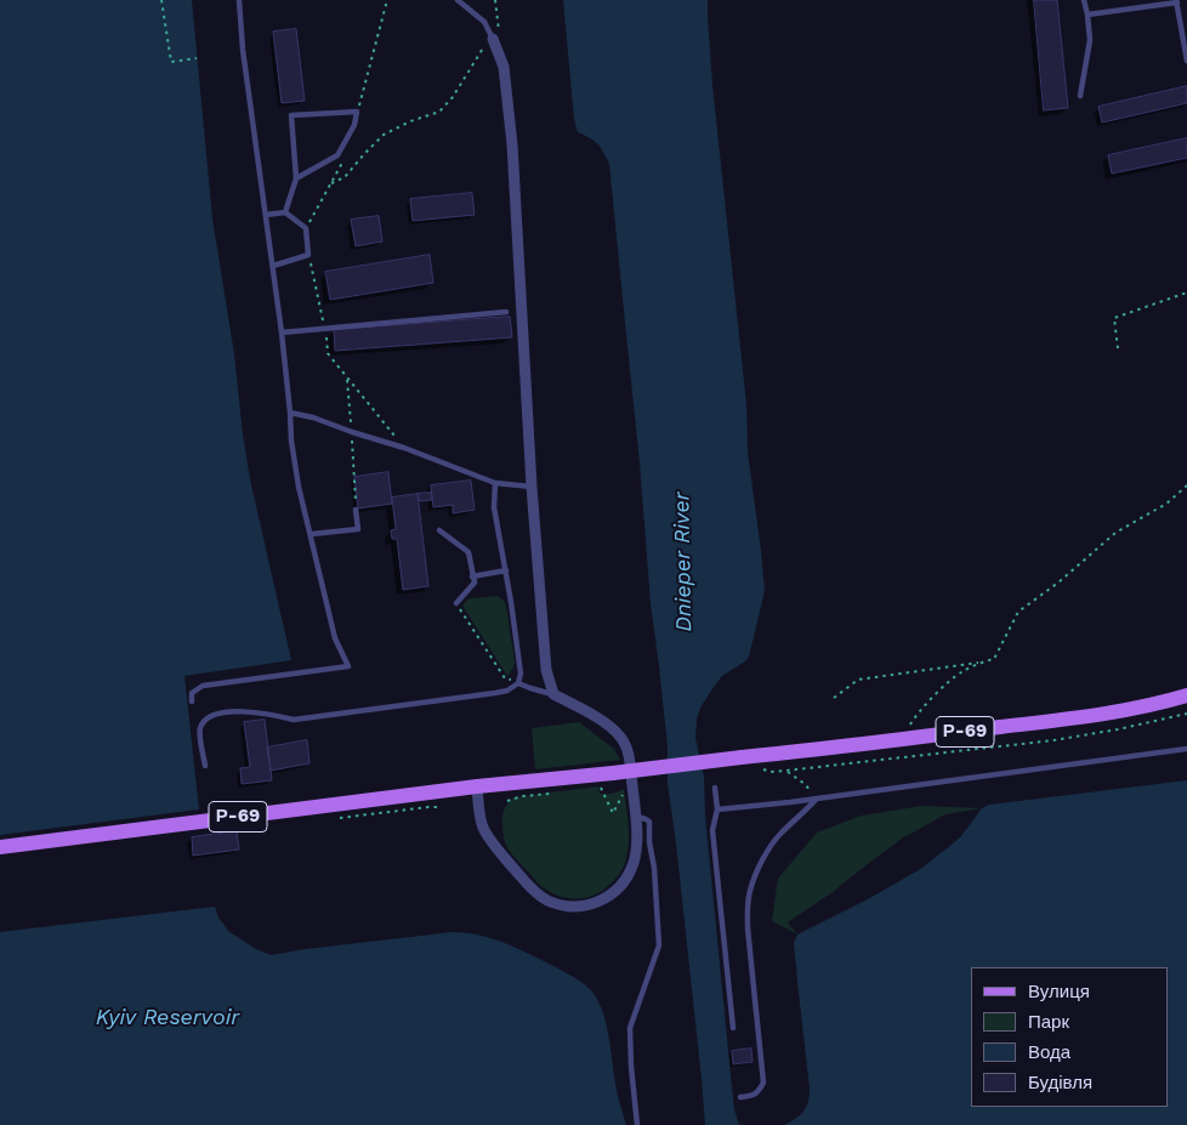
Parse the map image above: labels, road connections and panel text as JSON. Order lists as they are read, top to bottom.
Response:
{
  "streets": {
    "main road": ["Р-69"]
  },
  "water": ["Dnieper River", "Kyiv Reservoir"],
  "legend": [
    "Вулиця",
    "Парк",
    "Вода",
    "Будівля"
  ]
}
